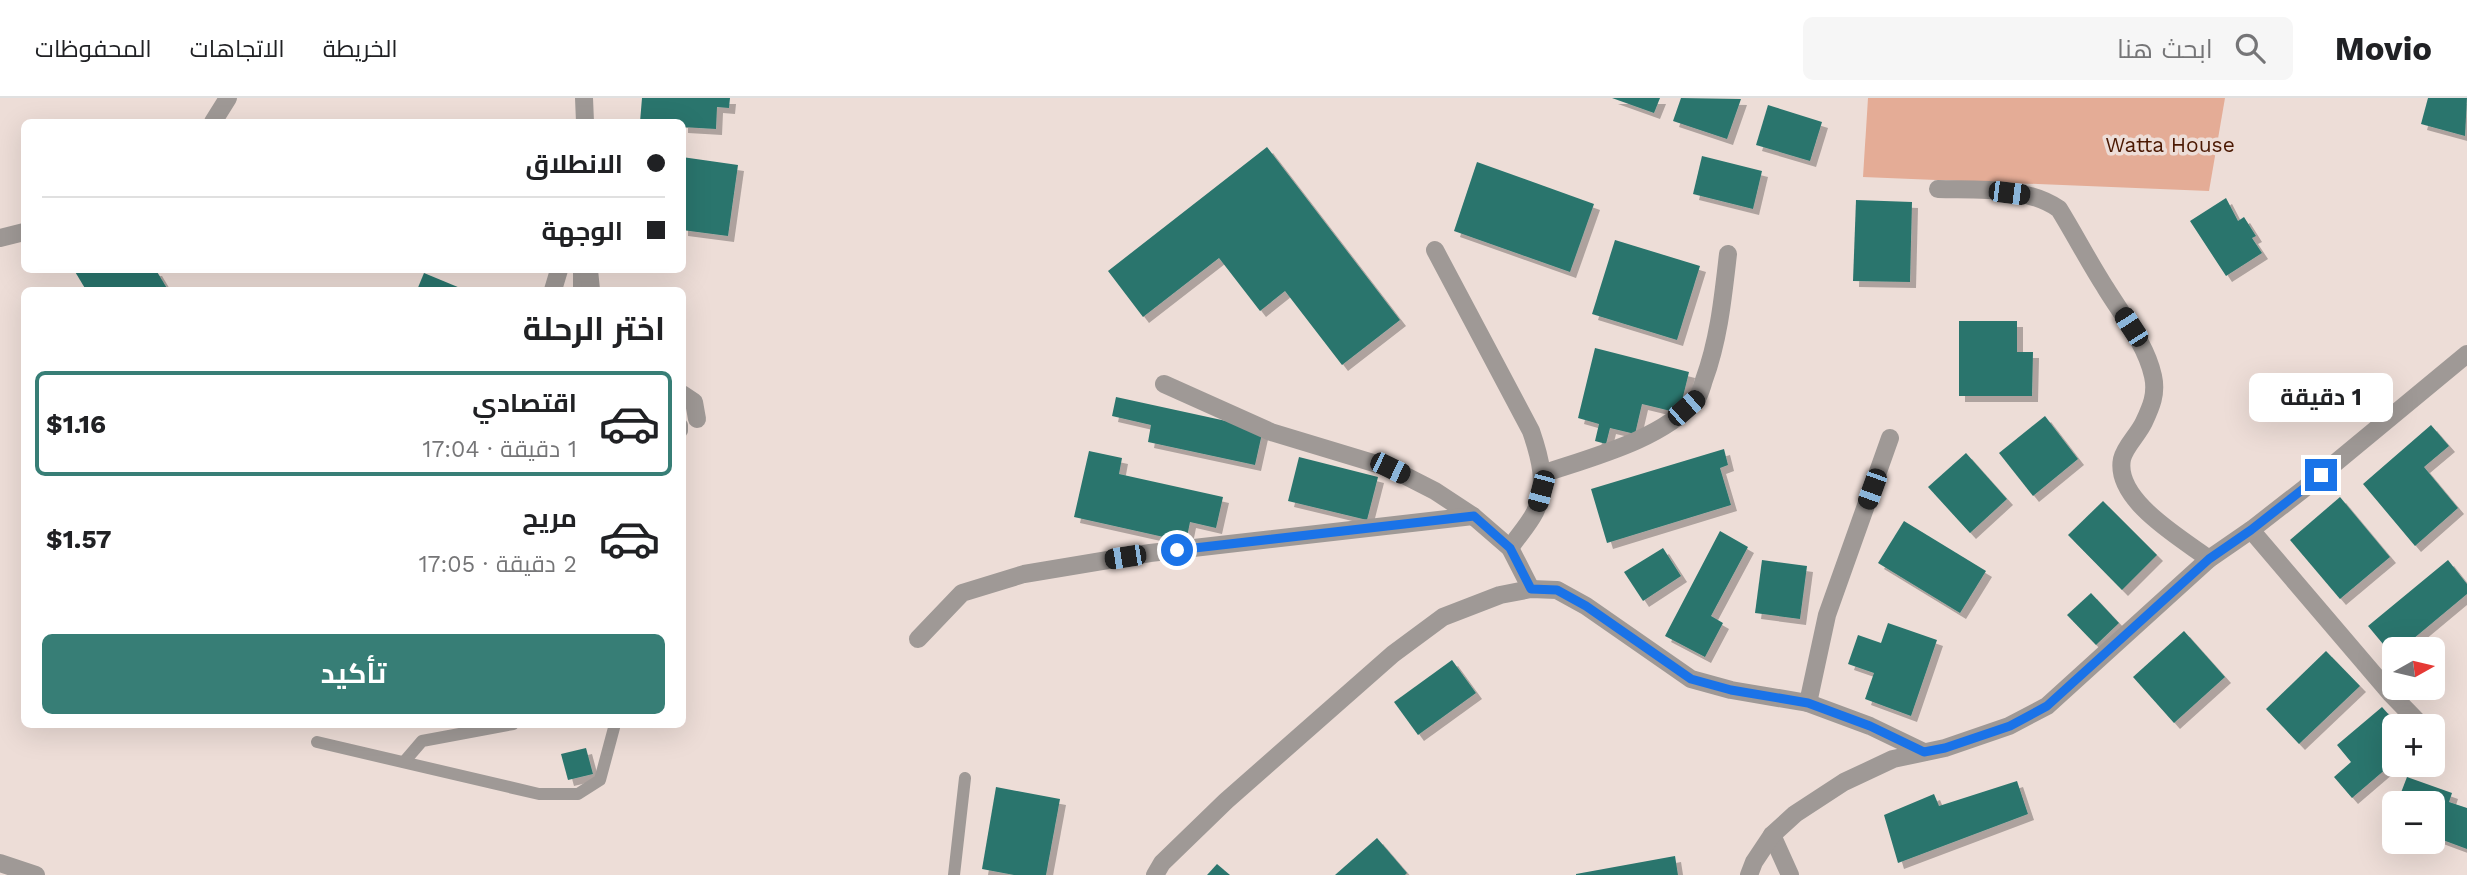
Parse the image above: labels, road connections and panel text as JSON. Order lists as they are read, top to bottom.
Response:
{
  "parks": ["Watta House"],
  "north": "right",
  "page": {
    "header": "Movio",
    "search": "ابحث هنا",
    "nav": ["الخريطة", "الاتجاهات", "المحفوظات"],
    "banner": ["الانطلاق", "الوجهة"],
    "heading": "اختر الرحلة",
    "list": [
      {
        "name": "اقتصادي",
        "note": "1 دقيقة · 17:04",
        "value": "$1.16"
      },
      {
        "name": "مريح",
        "note": "2 دقيقة · 17:05",
        "value": "$1.57"
      }
    ],
    "bubble": "1 دقيقة",
    "buttons": "تأكيد",
    "map_buttons": ["+", "−"]
  }
}
